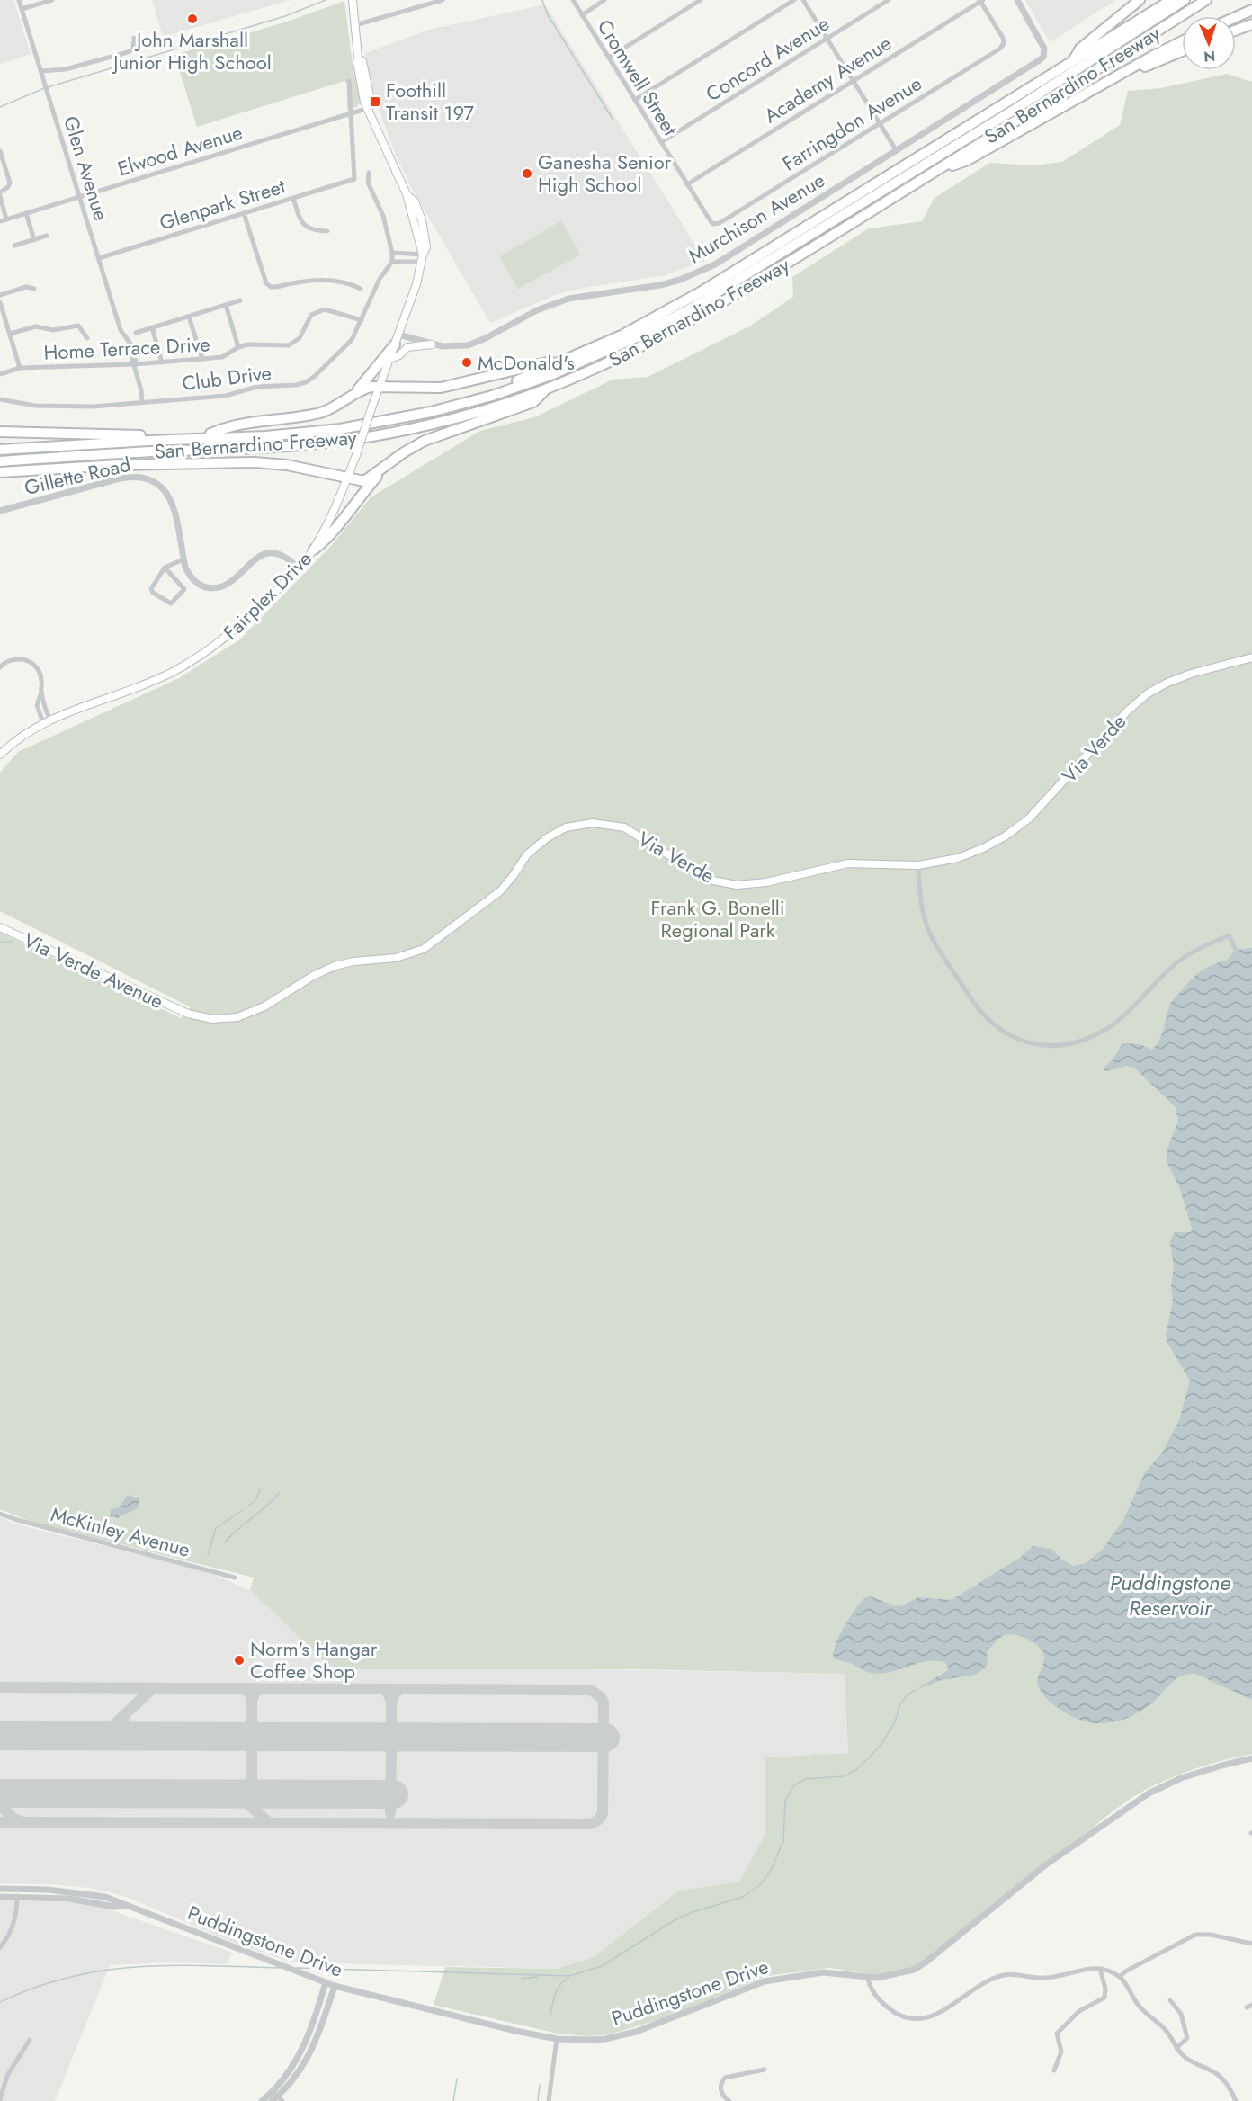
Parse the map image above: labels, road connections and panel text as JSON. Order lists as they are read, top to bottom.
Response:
{
  "streets": {
    "highway": ["San Bernardino Freeway"],
    "main road": ["Fairplex Drive", "Via Verde", "Via Verde Avenue"],
    "street": [
      "Concord Avenue",
      "Cromwell Street",
      "Academy Avenue",
      "Farringdon Avenue",
      "Elwood Avenue",
      "Glen Avenue",
      "Glenpark Street",
      "Murchison Avenue",
      "Home Terrace Drive",
      "Club Drive",
      "Gillette Road",
      "McKinley Avenue",
      "Puddingstone Drive"
    ]
  },
  "crossings": [
    ["Concord Avenue", "Cromwell Street"],
    ["Cromwell Street", "Academy Avenue"],
    ["Cromwell Street", "Farringdon Avenue"],
    ["Academy Avenue", "Farringdon Avenue"],
    ["Elwood Avenue", "Glen Avenue"],
    ["Elwood Avenue", "Glenpark Street"],
    ["Elwood Avenue", "Fairplex Drive"],
    ["Glen Avenue", "Glenpark Street"],
    ["Glen Avenue", "Home Terrace Drive"],
    ["Glen Avenue", "Club Drive"],
    ["Murchison Avenue", "Fairplex Drive"],
    ["Home Terrace Drive", "Club Drive"],
    ["Gillette Road", "Fairplex Drive"],
    ["Via Verde", "Via Verde Avenue"]
  ],
  "water": ["Puddingstone Reservoir"],
  "parks": ["Frank G. Bonelli Regional Park"],
  "places": {
    "other": [
      "John Marshall Junior High School",
      "Ganesha Senior High School",
      "McDonald's",
      "Norm's Hangar Coffee Shop"
    ],
    "transit": ["Foothill Transit 197"]
  },
  "north": "bottom"
}
